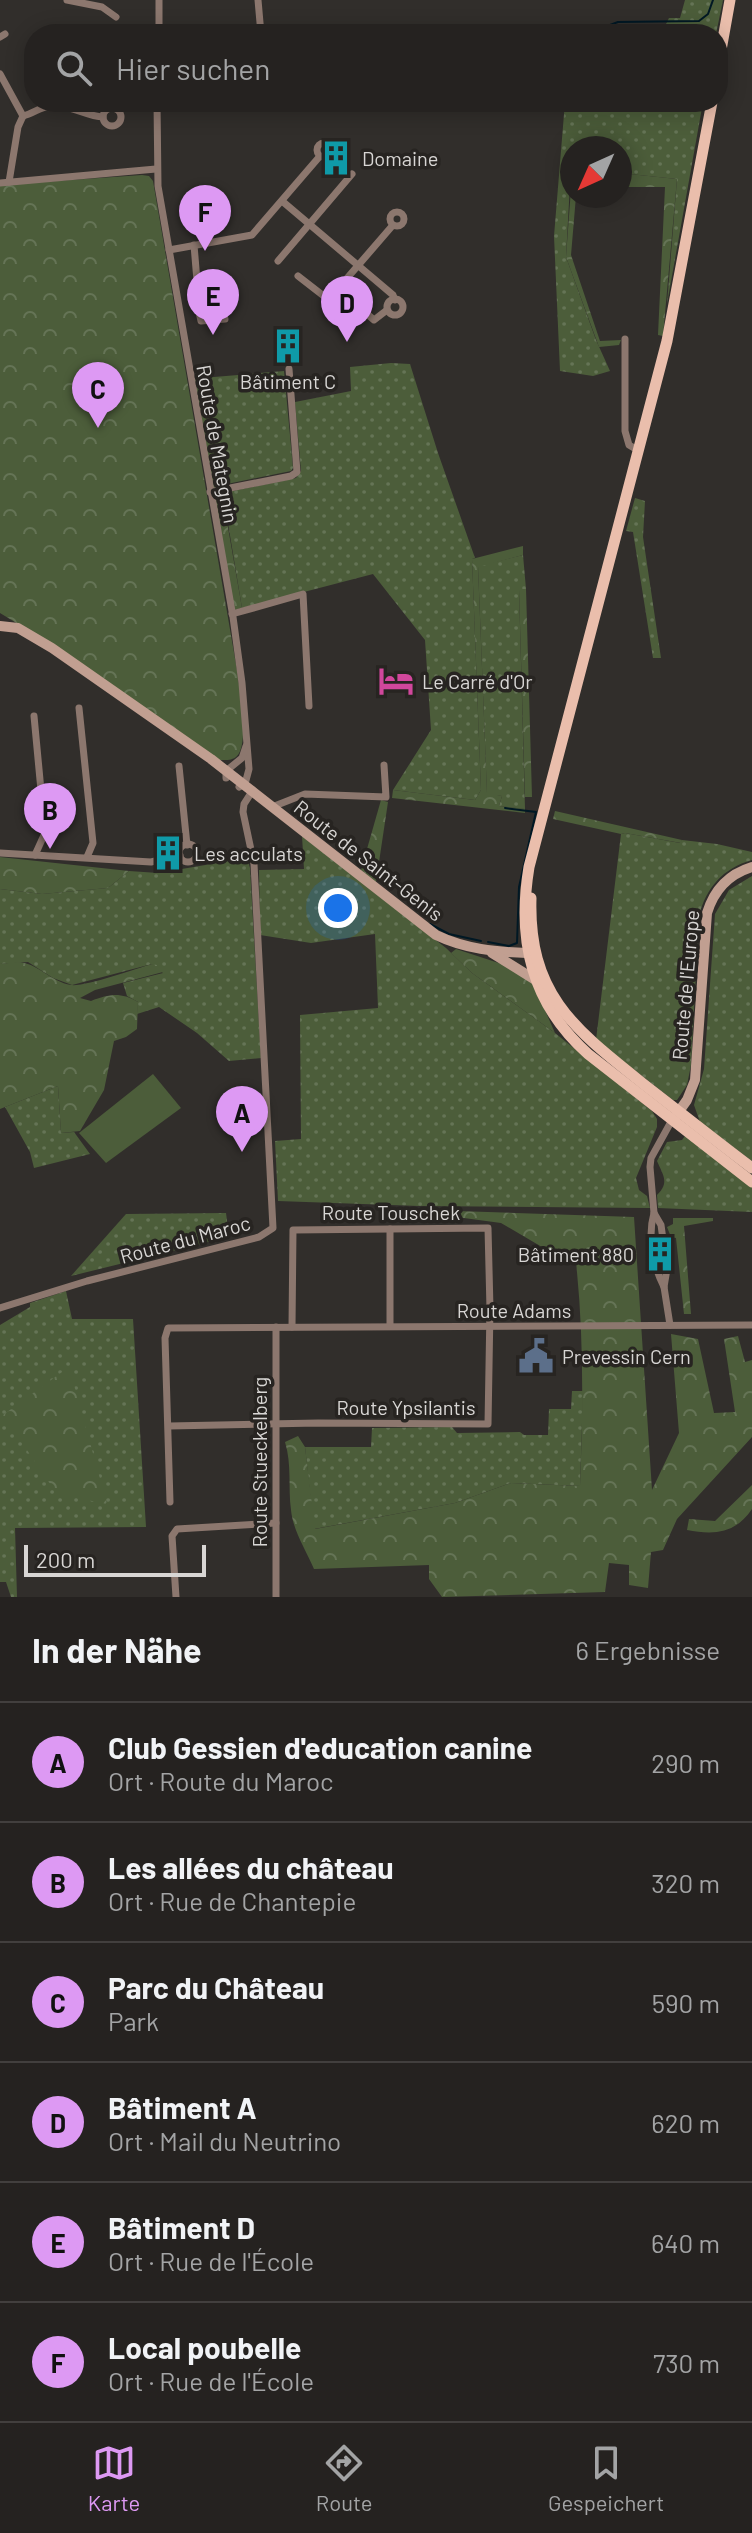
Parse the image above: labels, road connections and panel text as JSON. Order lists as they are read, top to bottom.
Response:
{
  "streets": {
    "main road": ["Route de Saint-Genis", "Route de l'Europe"],
    "street": [
      "Route de Mategnin",
      "Route Touschek",
      "Route du Maroc",
      "Route Adams",
      "Route Ypsilantis",
      "Route Stueckelberg"
    ]
  },
  "crossings": [
    ["Route de Mategnin", "Route de Saint-Genis"],
    ["Route de Mategnin", "Route du Maroc"],
    ["Route de Saint-Genis", "Route du Maroc"],
    ["Route Touschek", "Route Adams"],
    ["Route Touschek", "Route Ypsilantis"],
    ["Route Adams", "Route Ypsilantis"],
    ["Route Adams", "Route Stueckelberg"],
    ["Route Ypsilantis", "Route Stueckelberg"]
  ],
  "places": {
    "building": [
      "Domaine",
      "Bâtiment C",
      "Les acculats",
      "Bâtiment 880"
    ],
    "hotel": ["Le Carré d'Or"],
    "public building": ["Prevessin Cern"]
  },
  "scale_bar": "200 m",
  "north": "bottom left",
  "page": {
    "search": "Hier suchen",
    "pins": [
      "F",
      "E",
      "D",
      "C",
      "B",
      "A"
    ],
    "scale": "200 m",
    "heading": ["In der Nähe", "6 Ergebnisse"],
    "list": [
      {
        "mark": "A",
        "name": "Club Gessien d'education canine",
        "note": "Ort · Route du Maroc",
        "value": "290 m"
      },
      {
        "mark": "B",
        "name": "Les allées du château",
        "note": "Ort · Rue de Chantepie",
        "value": "320 m"
      },
      {
        "mark": "C",
        "name": "Parc du Château",
        "note": "Park",
        "value": "590 m"
      },
      {
        "mark": "D",
        "name": "Bâtiment A",
        "note": "Ort · Mail du Neutrino",
        "value": "620 m"
      },
      {
        "mark": "E",
        "name": "Bâtiment D",
        "note": "Ort · Rue de l'École",
        "value": "640 m"
      },
      {
        "mark": "F",
        "name": "Local poubelle",
        "note": "Ort · Rue de l'École",
        "value": "730 m"
      }
    ],
    "nav": ["Karte", "Route", "Gespeichert"]
  }
}
